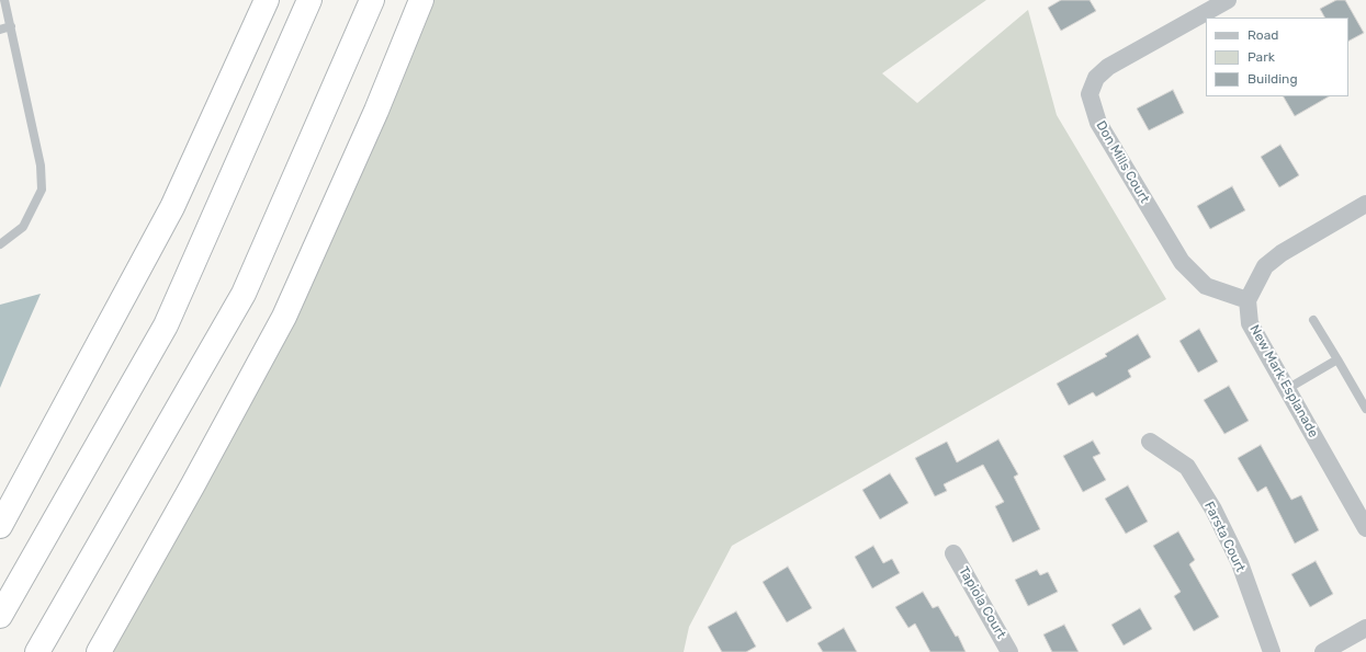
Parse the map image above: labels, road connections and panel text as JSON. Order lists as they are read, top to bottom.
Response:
{
  "streets": {
    "street": [
      "Don Mills Court",
      "New Mark Esplanade",
      "Farsta Court",
      "Tapiola Court"
    ]
  },
  "crossings": [
    ["Don Mills Court", "New Mark Esplanade"]
  ],
  "legend": ["Road", "Park", "Building"]
}
